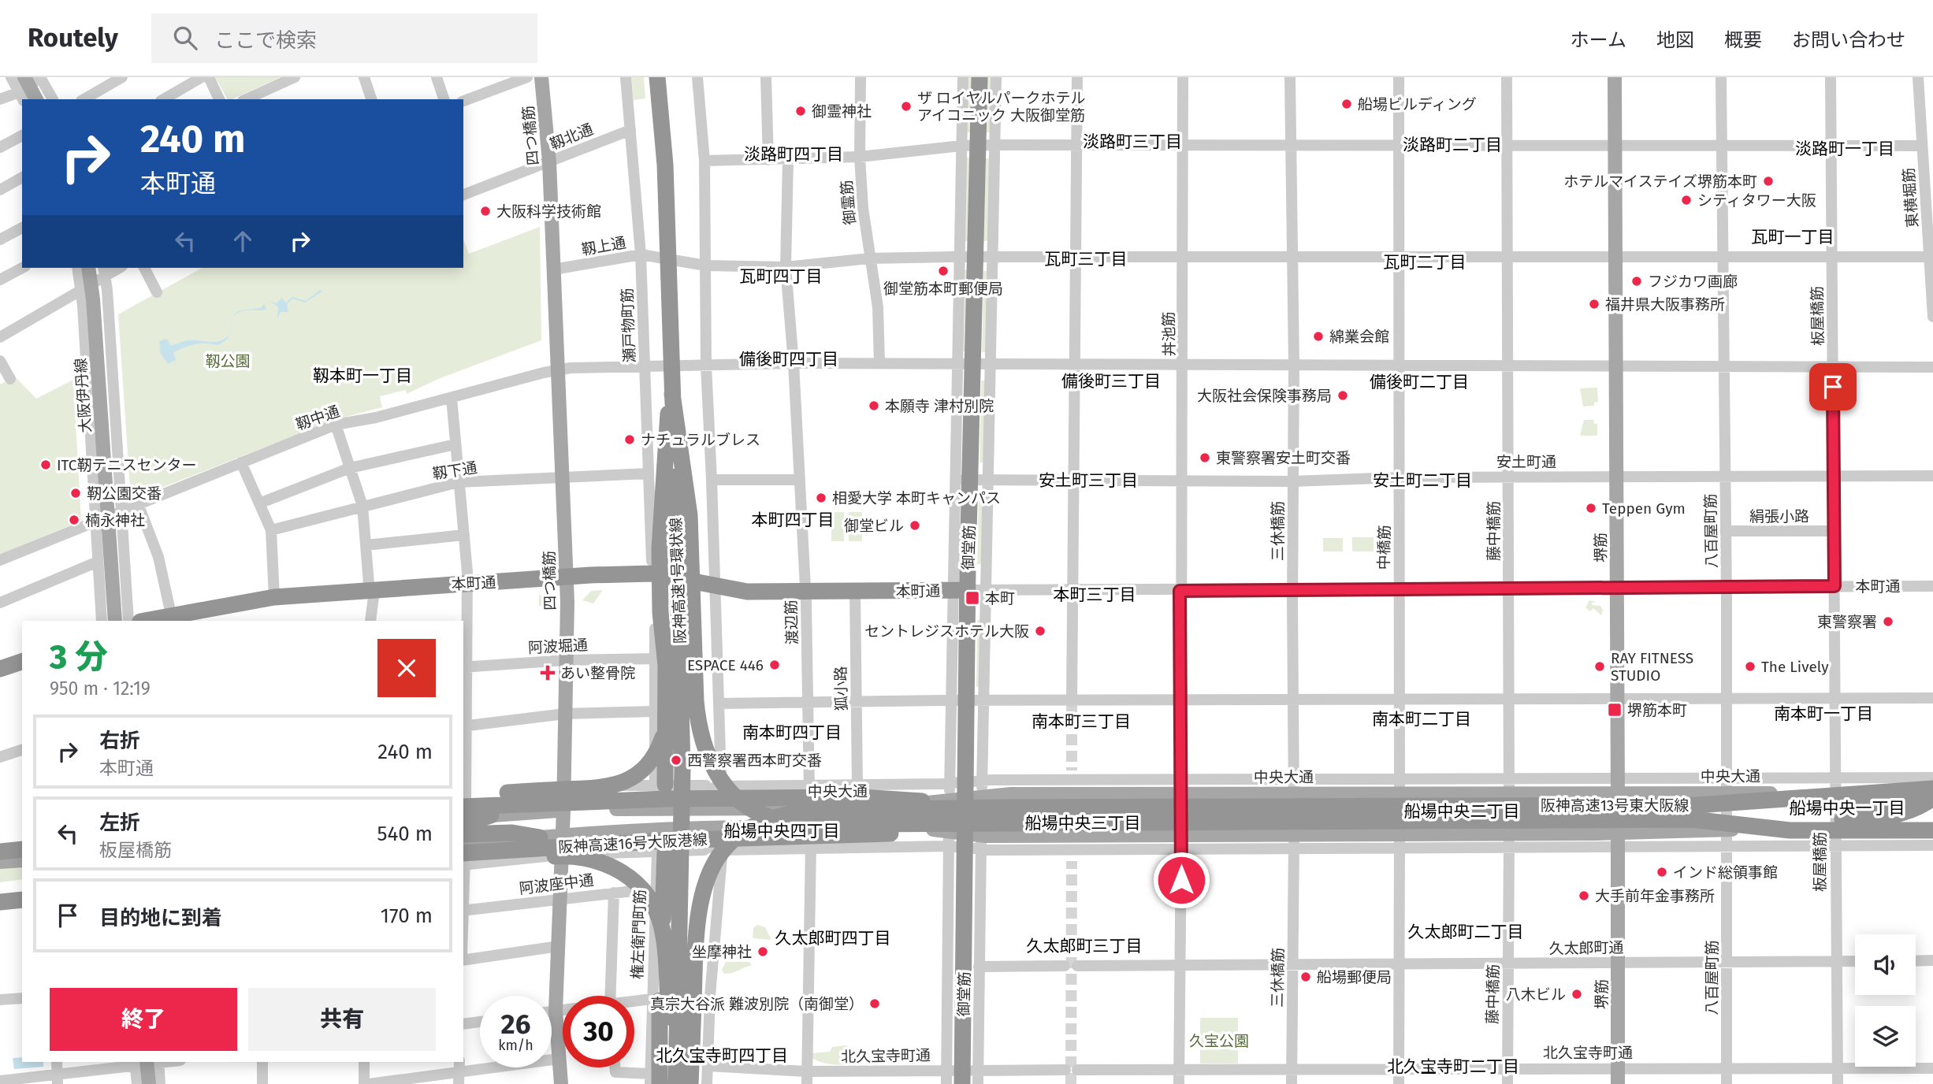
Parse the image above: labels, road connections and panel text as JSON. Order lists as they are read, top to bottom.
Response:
{
  "streets": {
    "highway": [
      "御堂筋",
      "阪神高速1号環状線",
      "本町通",
      "阪神高速13号東大阪線",
      "阪神高速16号大阪港線"
    ],
    "main road": [
      "四つ橋筋",
      "大阪伊丹線",
      "堺筋",
      "中央大通"
    ],
    "street": [
      "靱北通",
      "東横堀筋",
      "御霊筋",
      "靱上通",
      "板屋橋筋",
      "瀬戸物町筋",
      "丼池筋",
      "靱中通",
      "安土町通",
      "靱下通",
      "絹張小路",
      "三休橋筋",
      "藤中橋筋",
      "八百屋町筋",
      "中橋筋",
      "渡辺筋",
      "阿波堀通",
      "狐小路",
      "阿波座中通",
      "権左衛門町筋",
      "久太郎町通",
      "北久宝寺町通"
    ]
  },
  "crossings": [
    ["四つ橋筋", "靱北通"],
    ["四つ橋筋", "靱上通"],
    ["四つ橋筋", "靱中通"],
    ["四つ橋筋", "靱下通"],
    ["四つ橋筋", "本町通"],
    ["四つ橋筋", "阿波堀通"],
    ["四つ橋筋", "中央大通"],
    ["四つ橋筋", "阿波座中通"],
    ["靱北通", "瀬戸物町筋"],
    ["東横堀筋", "靱上通"],
    ["御霊筋", "靱上通"],
    ["御霊筋", "靱中通"],
    ["靱上通", "板屋橋筋"],
    ["靱上通", "瀬戸物町筋"],
    ["靱上通", "丼池筋"],
    ["靱上通", "三休橋筋"],
    ["靱上通", "藤中橋筋"],
    ["靱上通", "八百屋町筋"],
    ["靱上通", "御堂筋"],
    ["靱上通", "中橋筋"],
    ["靱上通", "堺筋"],
    ["靱上通", "渡辺筋"],
    ["板屋橋筋", "靱中通"],
    ["板屋橋筋", "安土町通"],
    ["板屋橋筋", "絹張小路"],
    ["板屋橋筋", "本町通"],
    ["板屋橋筋", "中央大通"],
    ["板屋橋筋", "久太郎町通"],
    ["板屋橋筋", "北久宝寺町通"],
    ["瀬戸物町筋", "靱中通"],
    ["瀬戸物町筋", "靱下通"],
    ["瀬戸物町筋", "本町通"],
    ["丼池筋", "靱中通"],
    ["丼池筋", "安土町通"],
    ["丼池筋", "本町通"],
    ["丼池筋", "中央大通"],
    ["丼池筋", "久太郎町通"],
    ["丼池筋", "北久宝寺町通"],
    ["大阪伊丹線", "靱中通"],
    ["靱中通", "三休橋筋"],
    ["靱中通", "藤中橋筋"],
    ["靱中通", "八百屋町筋"],
    ["靱中通", "御堂筋"],
    ["靱中通", "中橋筋"],
    ["靱中通", "堺筋"],
    ["靱中通", "阪神高速1号環状線"],
    ["靱中通", "渡辺筋"],
    ["安土町通", "三休橋筋"],
    ["安土町通", "藤中橋筋"],
    ["安土町通", "八百屋町筋"],
    ["安土町通", "御堂筋"],
    ["安土町通", "中橋筋"],
    ["安土町通", "堺筋"],
    ["絹張小路", "八百屋町筋"],
    ["三休橋筋", "本町通"],
    ["三休橋筋", "中央大通"],
    ["三休橋筋", "久太郎町通"],
    ["三休橋筋", "北久宝寺町通"],
    ["藤中橋筋", "本町通"],
    ["藤中橋筋", "中央大通"],
    ["藤中橋筋", "久太郎町通"],
    ["藤中橋筋", "北久宝寺町通"],
    ["八百屋町筋", "本町通"],
    ["八百屋町筋", "中央大通"],
    ["八百屋町筋", "久太郎町通"],
    ["八百屋町筋", "北久宝寺町通"],
    ["御堂筋", "本町通"],
    ["御堂筋", "中央大通"],
    ["御堂筋", "北久宝寺町通"],
    ["中橋筋", "本町通"],
    ["中橋筋", "中央大通"],
    ["中橋筋", "久太郎町通"],
    ["中橋筋", "北久宝寺町通"],
    ["堺筋", "本町通"],
    ["堺筋", "中央大通"],
    ["堺筋", "久太郎町通"],
    ["堺筋", "北久宝寺町通"],
    ["本町通", "渡辺筋"],
    ["本町通", "狐小路"],
    ["渡辺筋", "中央大通"],
    ["渡辺筋", "北久宝寺町通"],
    ["狐小路", "中央大通"],
    ["阪神高速13号東大阪線", "阪神高速16号大阪港線"],
    ["阿波座中通", "権左衛門町筋"]
  ],
  "districts": [
    "淡路町三丁目",
    "淡路町二丁目",
    "淡路町一丁目",
    "淡路町四丁目",
    "瓦町一丁目",
    "瓦町三丁目",
    "瓦町二丁目",
    "瓦町四丁目",
    "備後町四丁目",
    "靱本町一丁目",
    "備後町三丁目",
    "備後町二丁目",
    "安土町三丁目",
    "安土町二丁目",
    "本町四丁目",
    "本町三丁目",
    "南本町一丁目",
    "南本町二丁目",
    "南本町三丁目",
    "南本町四丁目",
    "船場中央一丁目",
    "船場中央二丁目",
    "船場中央三丁目",
    "船場中央四丁目",
    "久太郎町二丁目",
    "久太郎町四丁目",
    "久太郎町三丁目",
    "北久宝寺町四丁目",
    "北久宝寺町二丁目"
  ],
  "parks": ["靱公園", "久宝公園"],
  "places": {
    "other": [
      "船場ビルディング",
      "ザ ロイヤルパークホテル アイコニック 大阪御堂筋",
      "御霊神社",
      "ホテルマイステイズ堺筋本町",
      "シティタワー大阪",
      "大阪科学技術館",
      "御堂筋本町郵便局",
      "フジカワ画廊",
      "福井県大阪事務所",
      "綿業会館",
      "大阪社会保険事務局",
      "本願寺 津村別院",
      "ナチュラルブレス",
      "東警察署安土町交番",
      "ITC靭テニスセンター",
      "靭公園交番",
      "相愛大学 本町キャンパス",
      "Teppen Gym",
      "楠永神社",
      "御堂ビル",
      "東警察署",
      "セントレジスホテル大阪",
      "ESPACE 446",
      "RAY FITNESS STUDIO",
      "The Lively",
      "西警察署西本町交番",
      "インド総領事館",
      "大手前年金事務所",
      "坐摩神社",
      "船場郵便局",
      "八木ビル",
      "真宗大谷派 難波別院（南御堂）"
    ],
    "transit": ["本町", "堺筋本町"],
    "health": ["あい整骨院"]
  },
  "page": {
    "header": "Routely",
    "search": "ここで検索",
    "nav": [
      "ホーム",
      "地図",
      "概要",
      "お問い合わせ"
    ],
    "turn": ["240 m", "本町通"],
    "heading": ["3 分", "950 m · 12:19"],
    "list": [
      {
        "name": "右折",
        "note": "本町通",
        "value": "240 m"
      },
      {
        "name": "左折",
        "note": "板屋橋筋",
        "value": "540 m"
      },
      {
        "name": "目的地に到着",
        "value": "170 m"
      }
    ],
    "buttons": ["終了", "共有"],
    "speed": "26 km/h",
    "limit": "30"
  }
}
